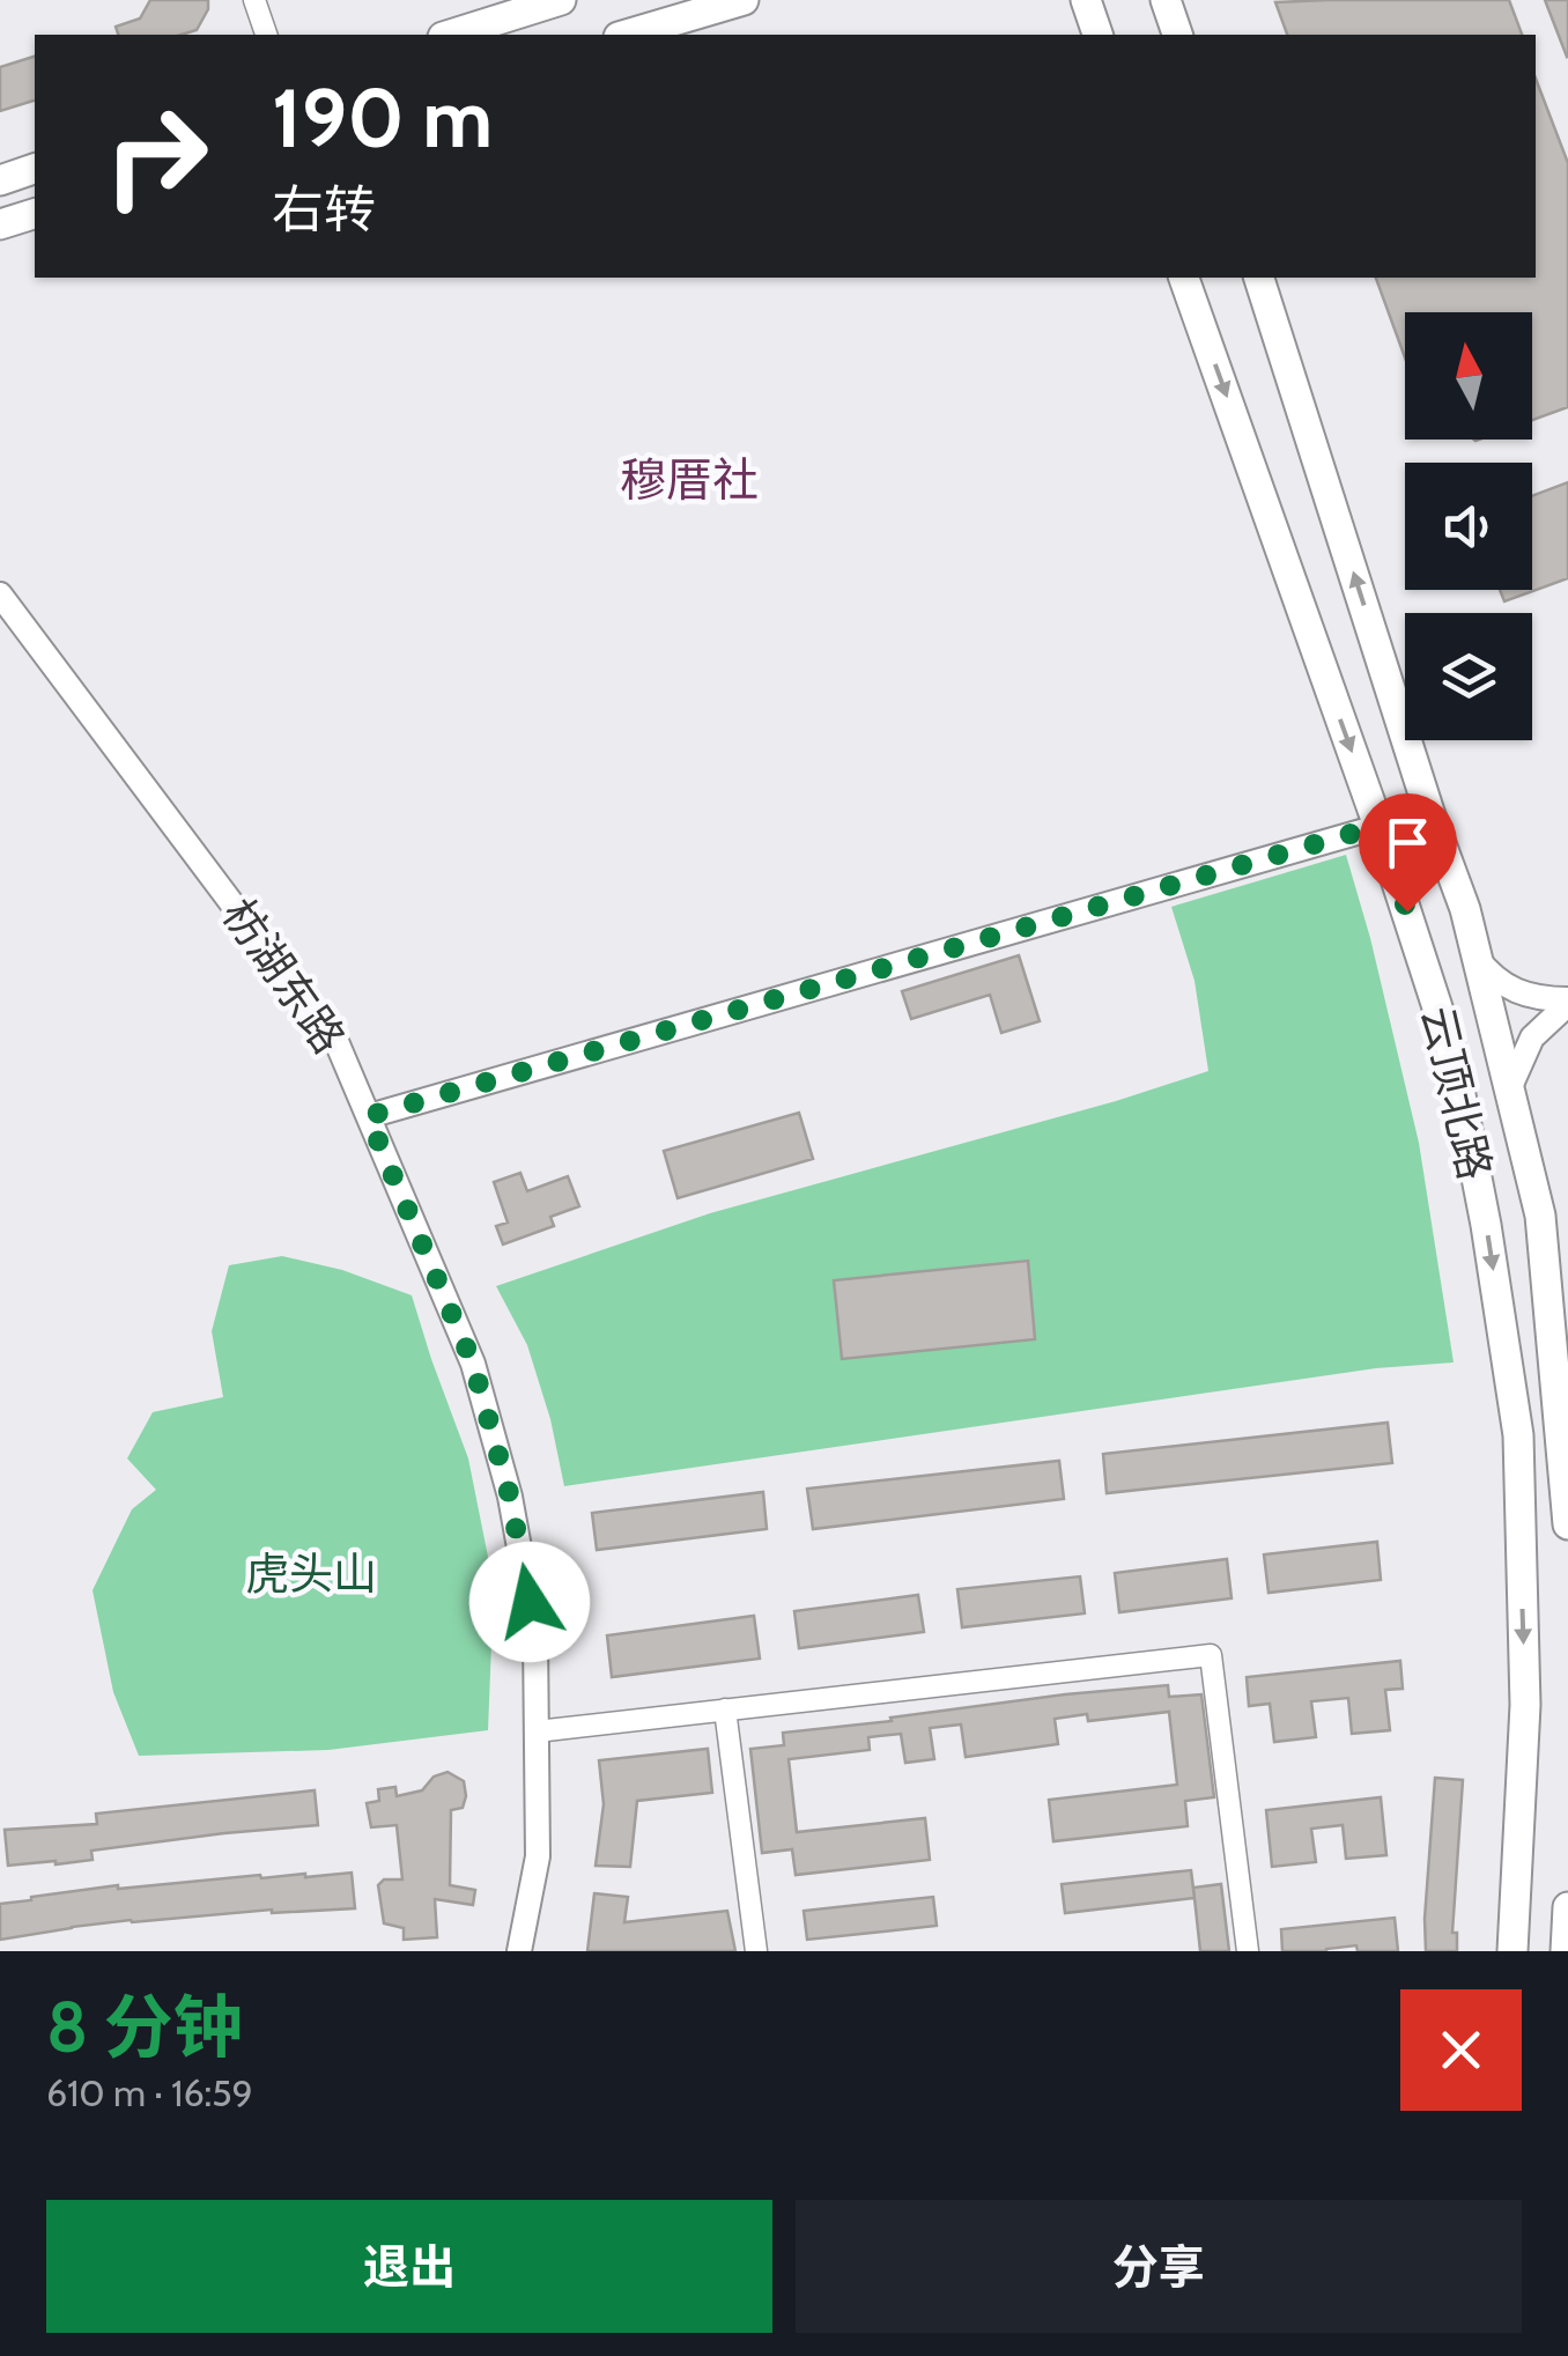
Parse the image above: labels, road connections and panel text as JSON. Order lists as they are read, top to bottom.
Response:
{
  "streets": {
    "main road": ["云顶北路"],
    "street": ["枋湖东路"]
  },
  "districts": ["穆厝社"],
  "parks": ["虎头山"],
  "north": "top",
  "page": {
    "turn": ["190 m", "右转"],
    "heading": ["8 分钟", "610 m · 16:59"],
    "buttons": ["退出", "分享"]
  }
}
